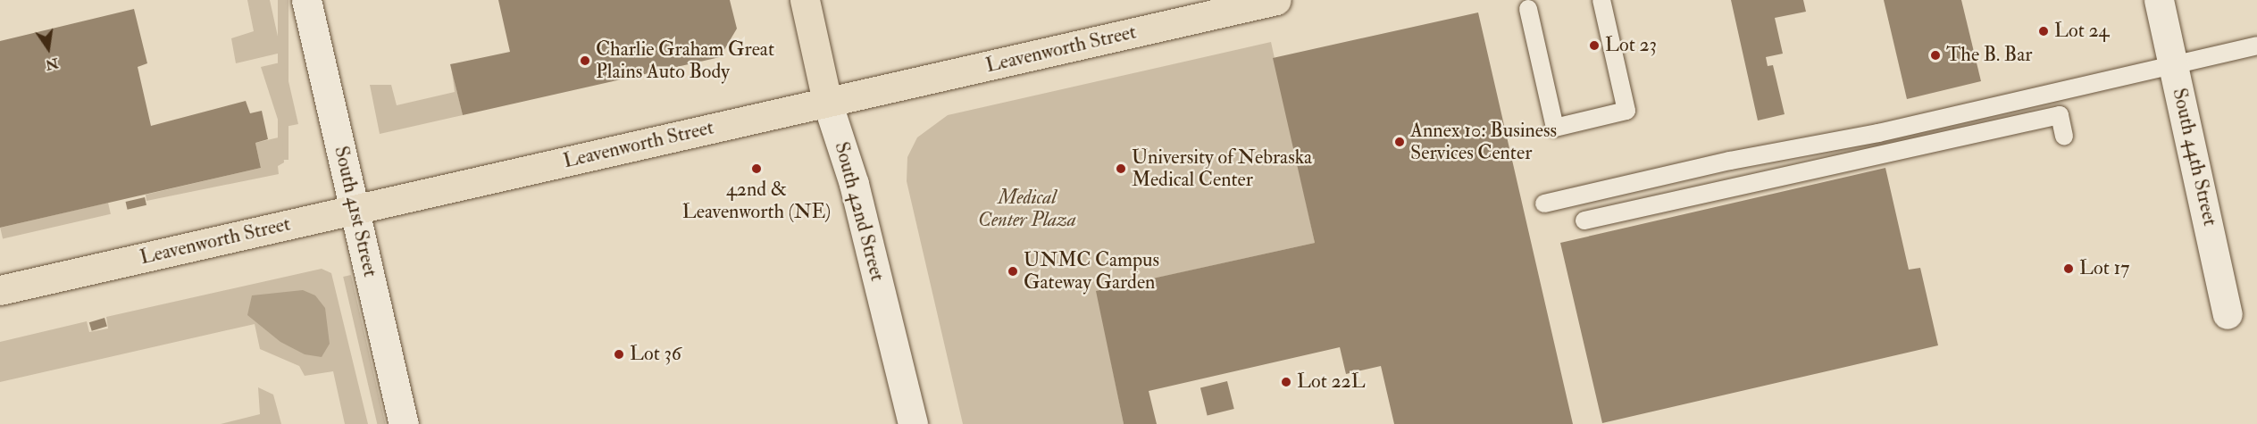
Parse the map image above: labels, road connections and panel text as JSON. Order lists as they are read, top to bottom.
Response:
{
  "streets": {
    "main road": ["Leavenworth Street", "South 42nd Street"],
    "street": ["South 44th Street", "South 41st Street"]
  },
  "crossings": [
    ["Leavenworth Street", "South 41st Street"],
    ["Leavenworth Street", "South 42nd Street"]
  ],
  "parks": ["Medical Center Plaza"],
  "places": [
    "Lot 24",
    "Lot 23",
    "The B. Bar",
    "Charlie Graham Great Plains Auto Body",
    "Annex 10: Business Services Center",
    "42nd & Leavenworth (NE)",
    "University of Nebraska Medical Center",
    "Lot 17",
    "UNMC Campus Gateway Garden",
    "Lot 36",
    "Lot 22L"
  ],
  "north": "bottom"
}
